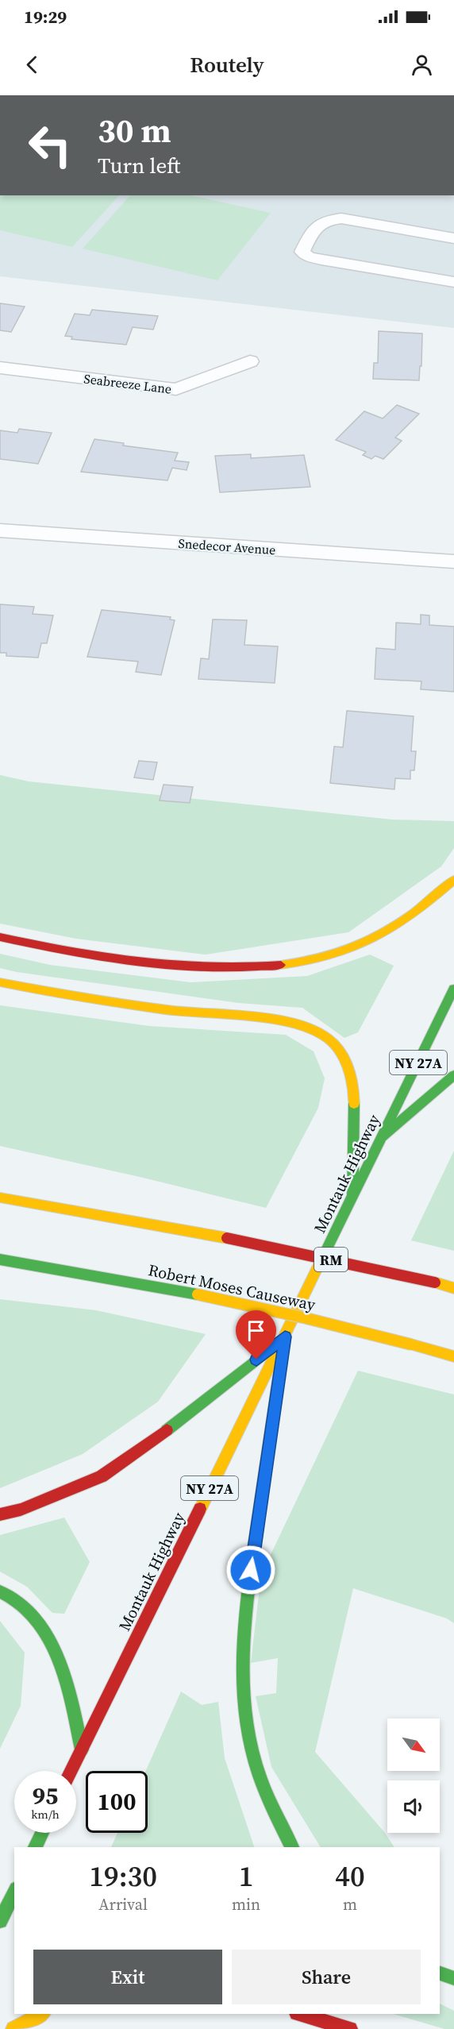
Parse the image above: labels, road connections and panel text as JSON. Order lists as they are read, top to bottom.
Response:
{
  "streets": {
    "main road": [
      "NY 27A",
      "Montauk Highway",
      "RM",
      "Robert Moses Causeway"
    ],
    "street": ["Seabreeze Lane", "Snedecor Avenue"]
  },
  "north": "bottom right",
  "page": {
    "status": "19:29",
    "header": "Routely",
    "turn": ["30 m", "Turn left"],
    "speed": "95 km/h",
    "limit": "100",
    "eta": [
      "19:30",
      "Arrival",
      "1",
      "min",
      "40",
      "m"
    ],
    "buttons": ["Exit", "Share"]
  }
}
